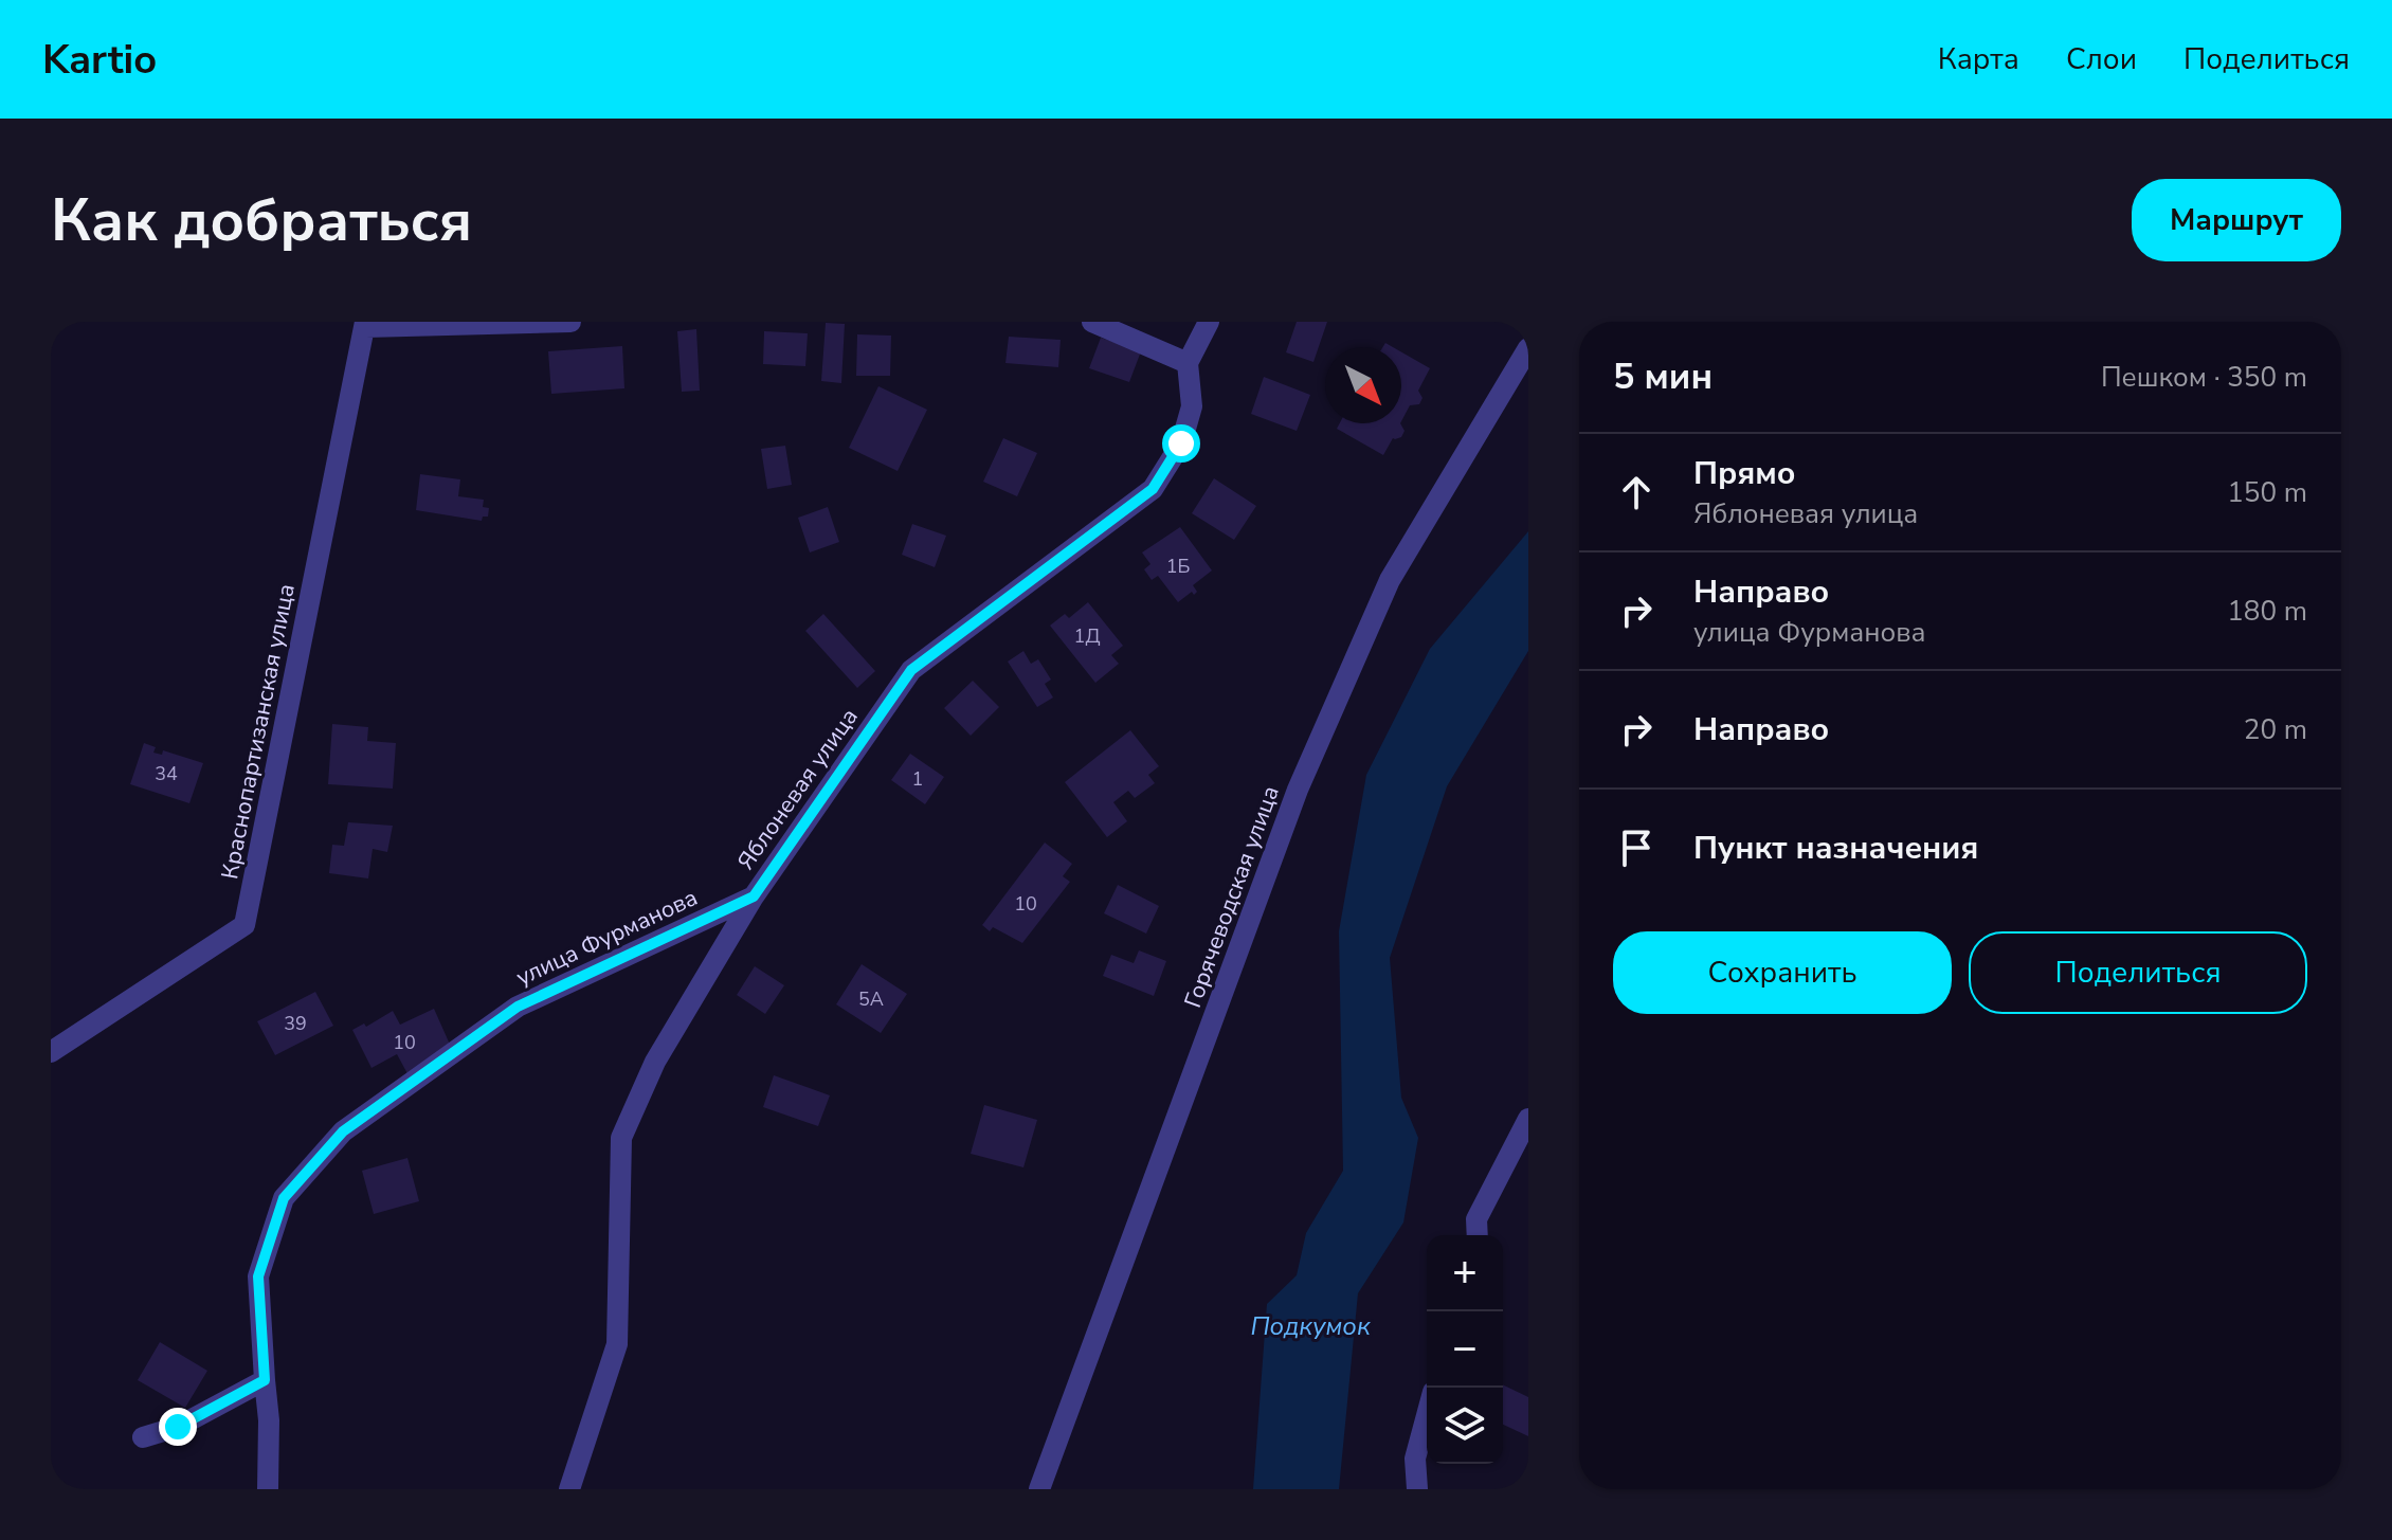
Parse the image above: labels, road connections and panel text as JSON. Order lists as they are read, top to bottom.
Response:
{
  "streets": {
    "street": [
      "Краснопартизанская улица",
      "Яблоневая улица",
      "Горячеводская улица",
      "улица Фурманова"
    ]
  },
  "crossings": [
    ["Яблоневая улица", "улица Фурманова"]
  ],
  "water": ["Подкумок"],
  "house_numbers": [
    "1Б",
    "1Д",
    "34",
    "1",
    "10",
    "5А",
    "39",
    "10"
  ],
  "north": "bottom right",
  "page": {
    "header": "Kartio",
    "nav": ["Карта", "Слои", "Поделиться"],
    "buttons": [
      "Маршрут",
      ["Сохранить", "Поделиться"]
    ],
    "title": "Как добраться",
    "heading": ["5 мин", "Пешком · 350 m"],
    "list": [
      ["Прямо", "Яблоневая улица", "150 m"],
      ["Направо", "улица Фурманова", "180 m"],
      ["Направо", "20 m"],
      "Пункт назначения"
    ],
    "map_buttons": ["+", "−"]
  }
}
